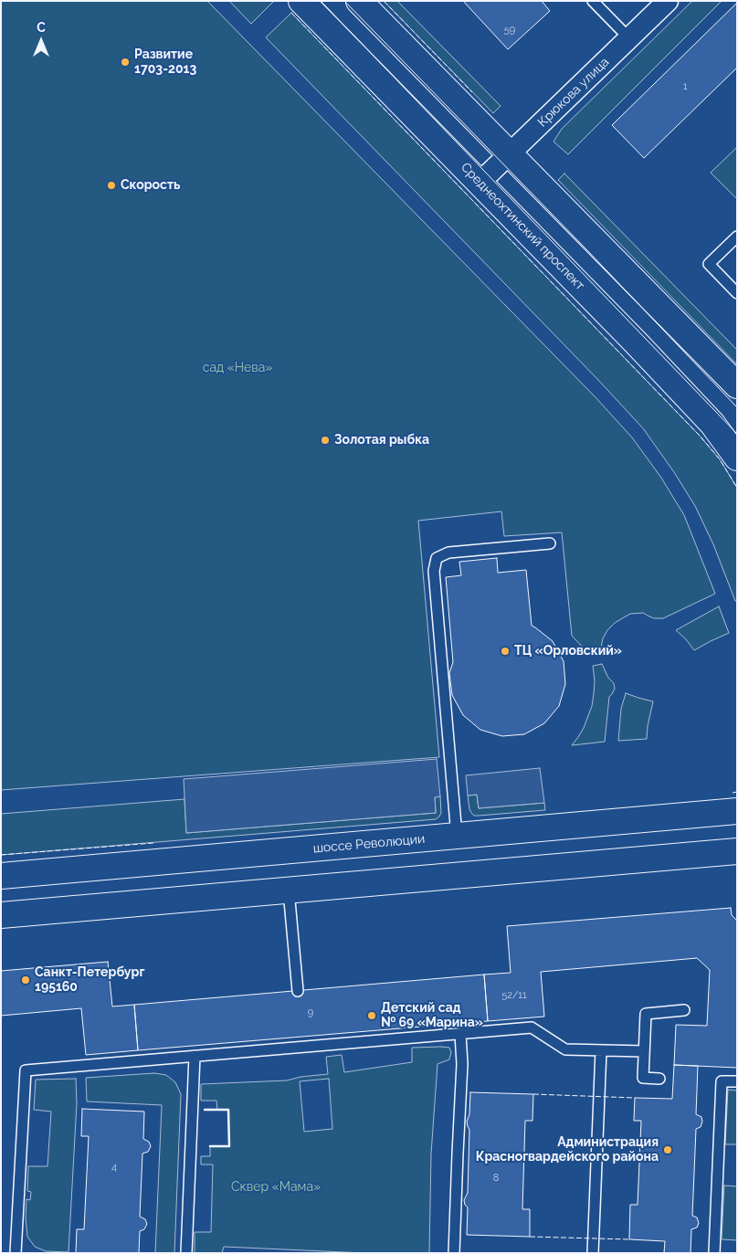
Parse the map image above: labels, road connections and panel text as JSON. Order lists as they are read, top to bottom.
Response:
{
  "streets": {
    "main road": ["Среднеохтинский проспект", "шоссе Революции"],
    "street": ["Крюкова улица"]
  },
  "crossings": [
    ["Крюкова улица", "Среднеохтинский проспект"]
  ],
  "parks": ["сад «Нева»", "Сквер «Мама»"],
  "places": [
    "Развитие 1703-2013",
    "Скорость",
    "Золотая рыбка",
    "ТЦ «Орловский»",
    "Санкт-Петербург 195160",
    "Детский сад № 69 «Марина»",
    "Администрация Красногвардейского района"
  ],
  "house_numbers": [
    "59",
    "1",
    "52/11",
    "9",
    "4",
    "8"
  ],
  "north": "top"
}
